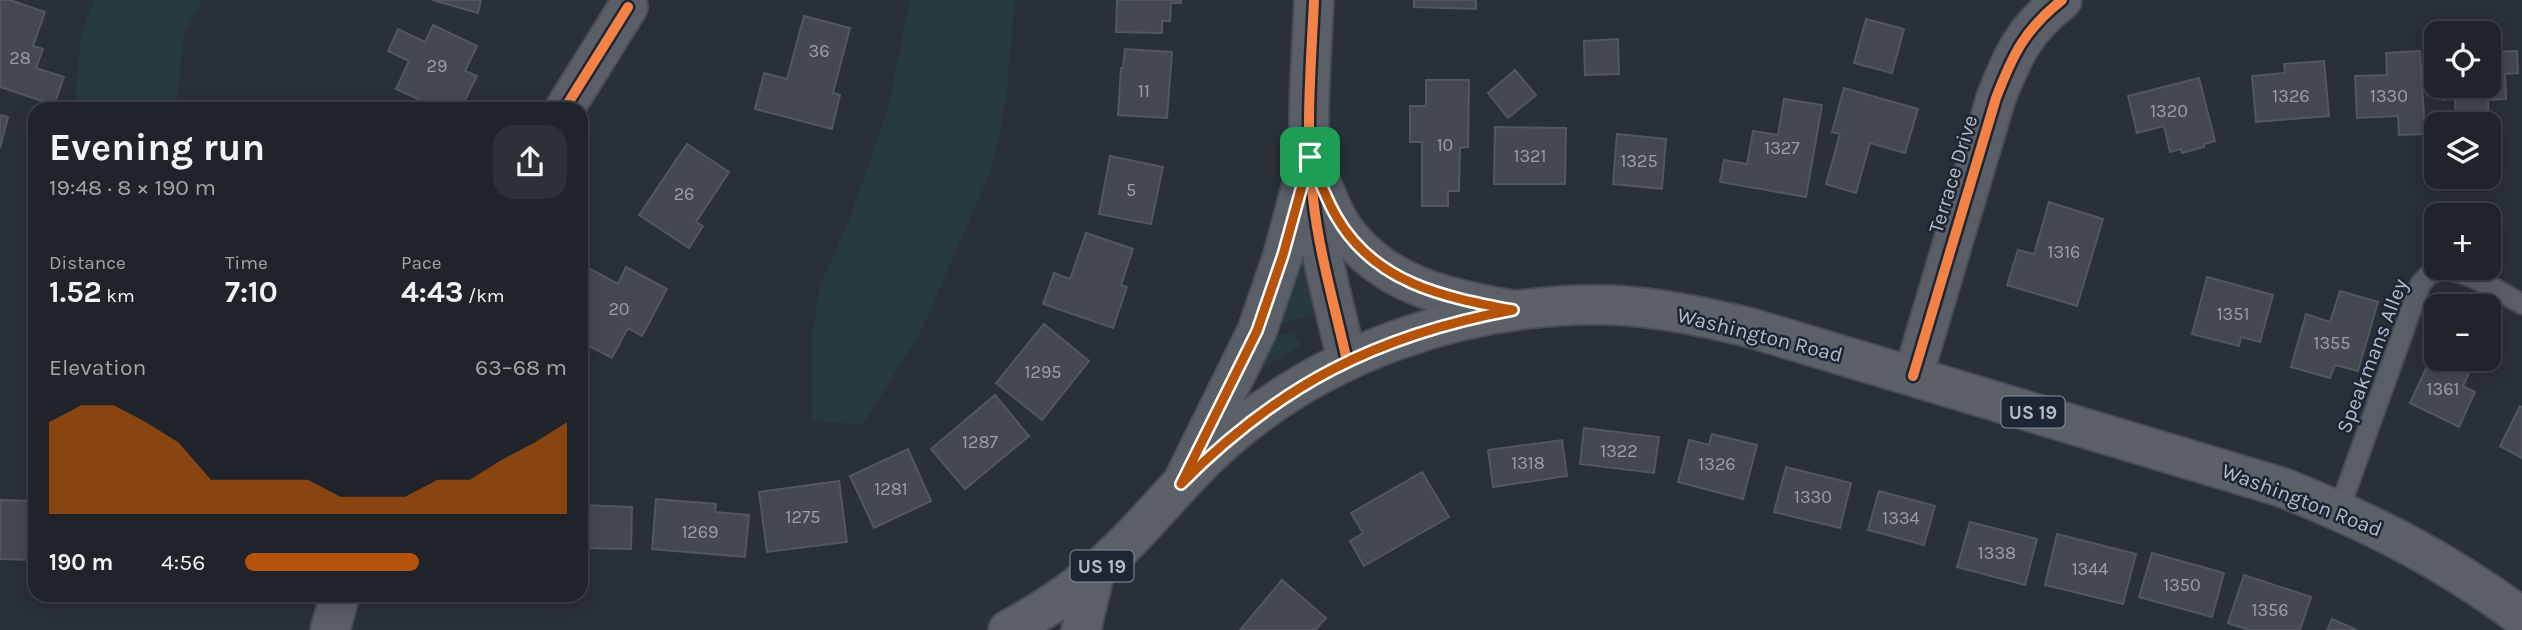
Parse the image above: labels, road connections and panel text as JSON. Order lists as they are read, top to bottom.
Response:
{
  "streets": {
    "main road": ["Washington Road", "US 19"],
    "street": ["Terrace Drive"],
    "lane": ["Speakmans Alley"]
  },
  "crossings": [
    ["Terrace Drive", "Washington Road"],
    ["Washington Road", "Speakmans Alley"]
  ],
  "house_numbers": [
    "36",
    "28",
    "29",
    "11",
    "1326",
    "1330",
    "1320",
    "10",
    "1327",
    "1321",
    "1325",
    "5",
    "26",
    "1316",
    "20",
    "1351",
    "1355",
    "1295",
    "1361",
    "1287",
    "1322",
    "1318",
    "1326",
    "1281",
    "1330",
    "1275",
    "1334",
    "1269",
    "1338",
    "1344",
    "1350",
    "1356"
  ],
  "page": {
    "map_buttons": ["+", "−"],
    "heading": ["Evening run", "19:48 · 8 × 190 m"],
    "stats": [
      ["Distance", "1.52 km"],
      ["Time", "7:10"],
      ["Pace", "4:43 /km"]
    ],
    "chart": ["Elevation", "63–68 m"],
    "list": [
      {
        "name": "190 m",
        "note": "4:56"
      }
    ]
  }
}
